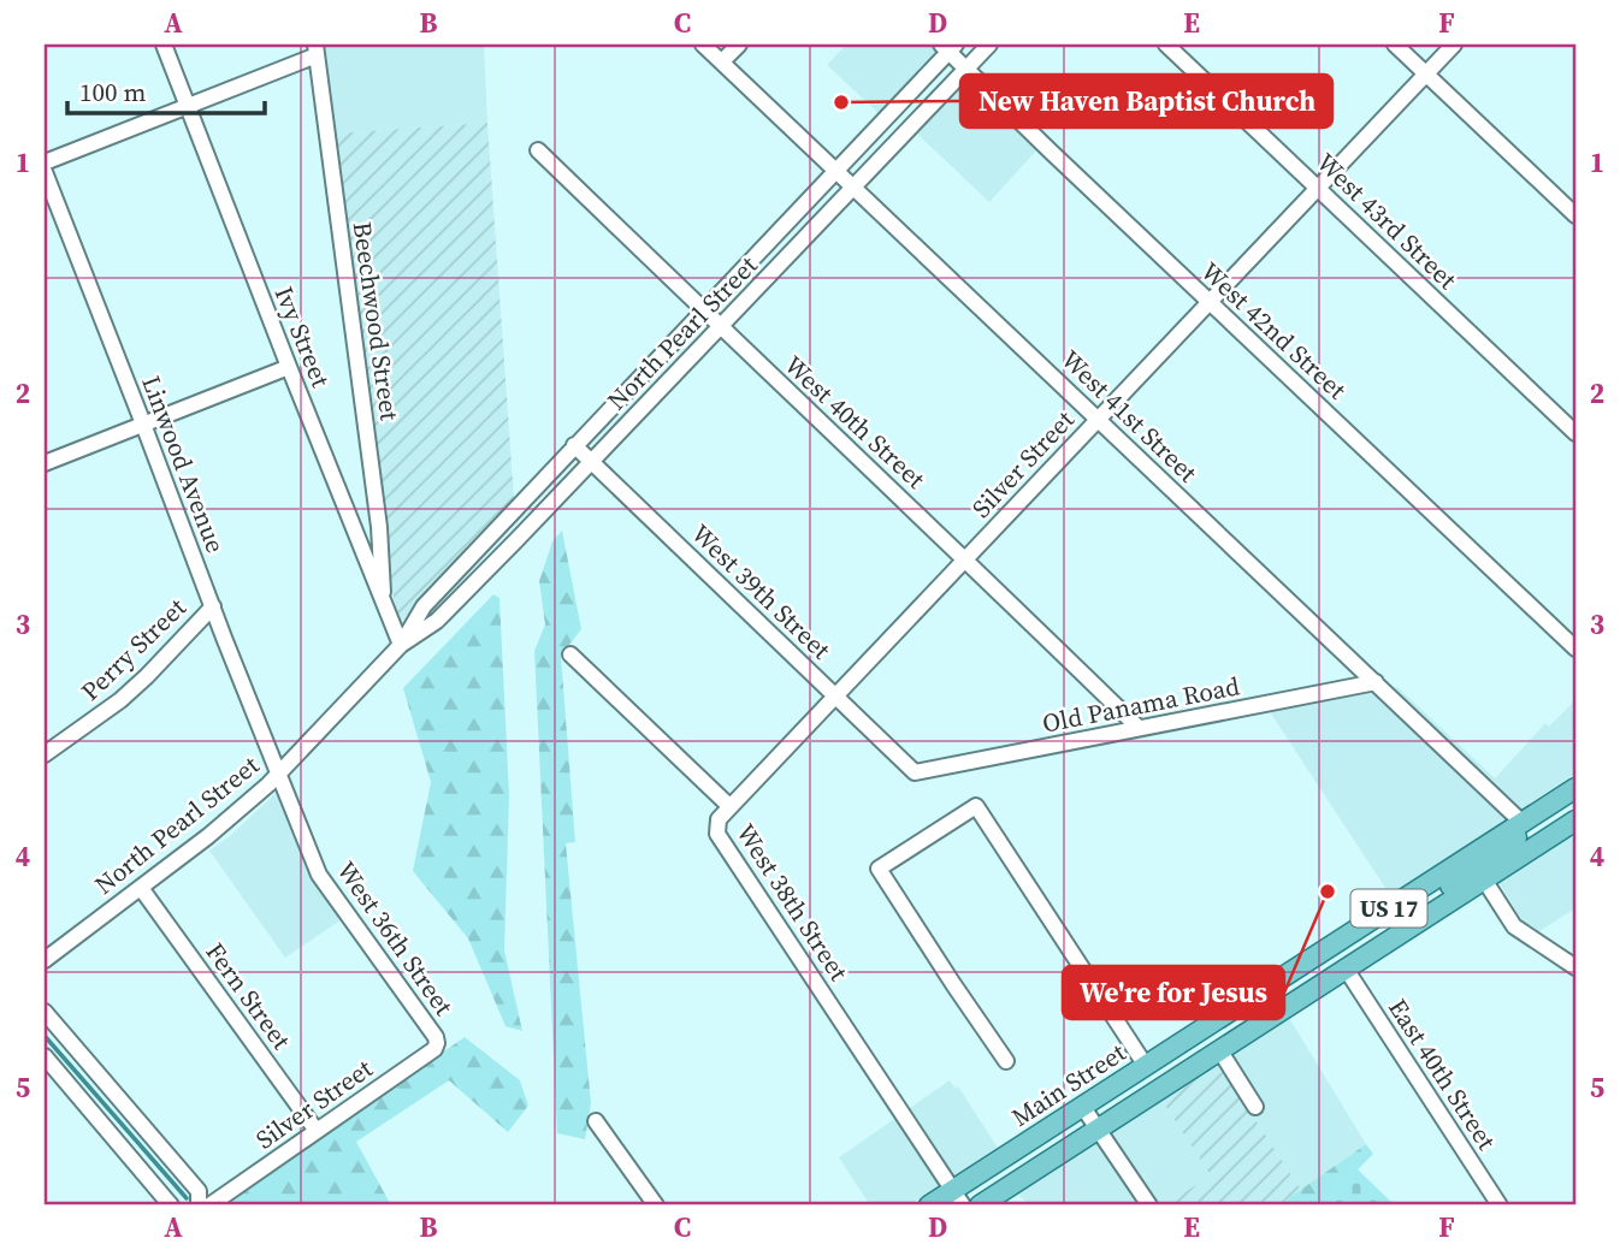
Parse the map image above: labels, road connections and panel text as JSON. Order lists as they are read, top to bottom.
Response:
{
  "streets": {
    "main road": ["US 17", "Main Street"],
    "street": [
      "West 43rd Street",
      "Beechwood Street",
      "West 42nd Street",
      "North Pearl Street",
      "Ivy Street",
      "West 41st Street",
      "West 40th Street",
      "Linwood Avenue",
      "Silver Street",
      "West 39th Street",
      "Perry Street",
      "Old Panama Road",
      "West 38th Street",
      "West 36th Street",
      "Fern Street",
      "East 40th Street"
    ]
  },
  "crossings": [
    ["West 43rd Street", "Silver Street"],
    ["Beechwood Street", "Ivy Street"],
    ["West 42nd Street", "North Pearl Street"],
    ["West 42nd Street", "Silver Street"],
    ["North Pearl Street", "Ivy Street"],
    ["North Pearl Street", "West 41st Street"],
    ["North Pearl Street", "West 40th Street"],
    ["North Pearl Street", "Linwood Avenue"],
    ["North Pearl Street", "West 39th Street"],
    ["North Pearl Street", "West 36th Street"],
    ["North Pearl Street", "Fern Street"],
    ["West 41st Street", "Silver Street"],
    ["West 41st Street", "Old Panama Road"],
    ["West 41st Street", "Main Street"],
    ["West 40th Street", "Silver Street"],
    ["West 40th Street", "Old Panama Road"],
    ["Linwood Avenue", "Perry Street"],
    ["Linwood Avenue", "West 36th Street"],
    ["Silver Street", "West 39th Street"],
    ["Silver Street", "West 38th Street"],
    ["Silver Street", "West 36th Street"],
    ["Silver Street", "Fern Street"],
    ["West 39th Street", "Old Panama Road"],
    ["West 38th Street", "Main Street"],
    ["East 40th Street", "Main Street"]
  ],
  "places": ["New Haven Baptist Church", "We're for Jesus"],
  "scale_bar": "100 m",
  "grid": {
    "columns": [
      "A",
      "B",
      "C",
      "D",
      "E",
      "F"
    ],
    "rows": [
      "1",
      "2",
      "3",
      "4",
      "5"
    ]
  }
}
